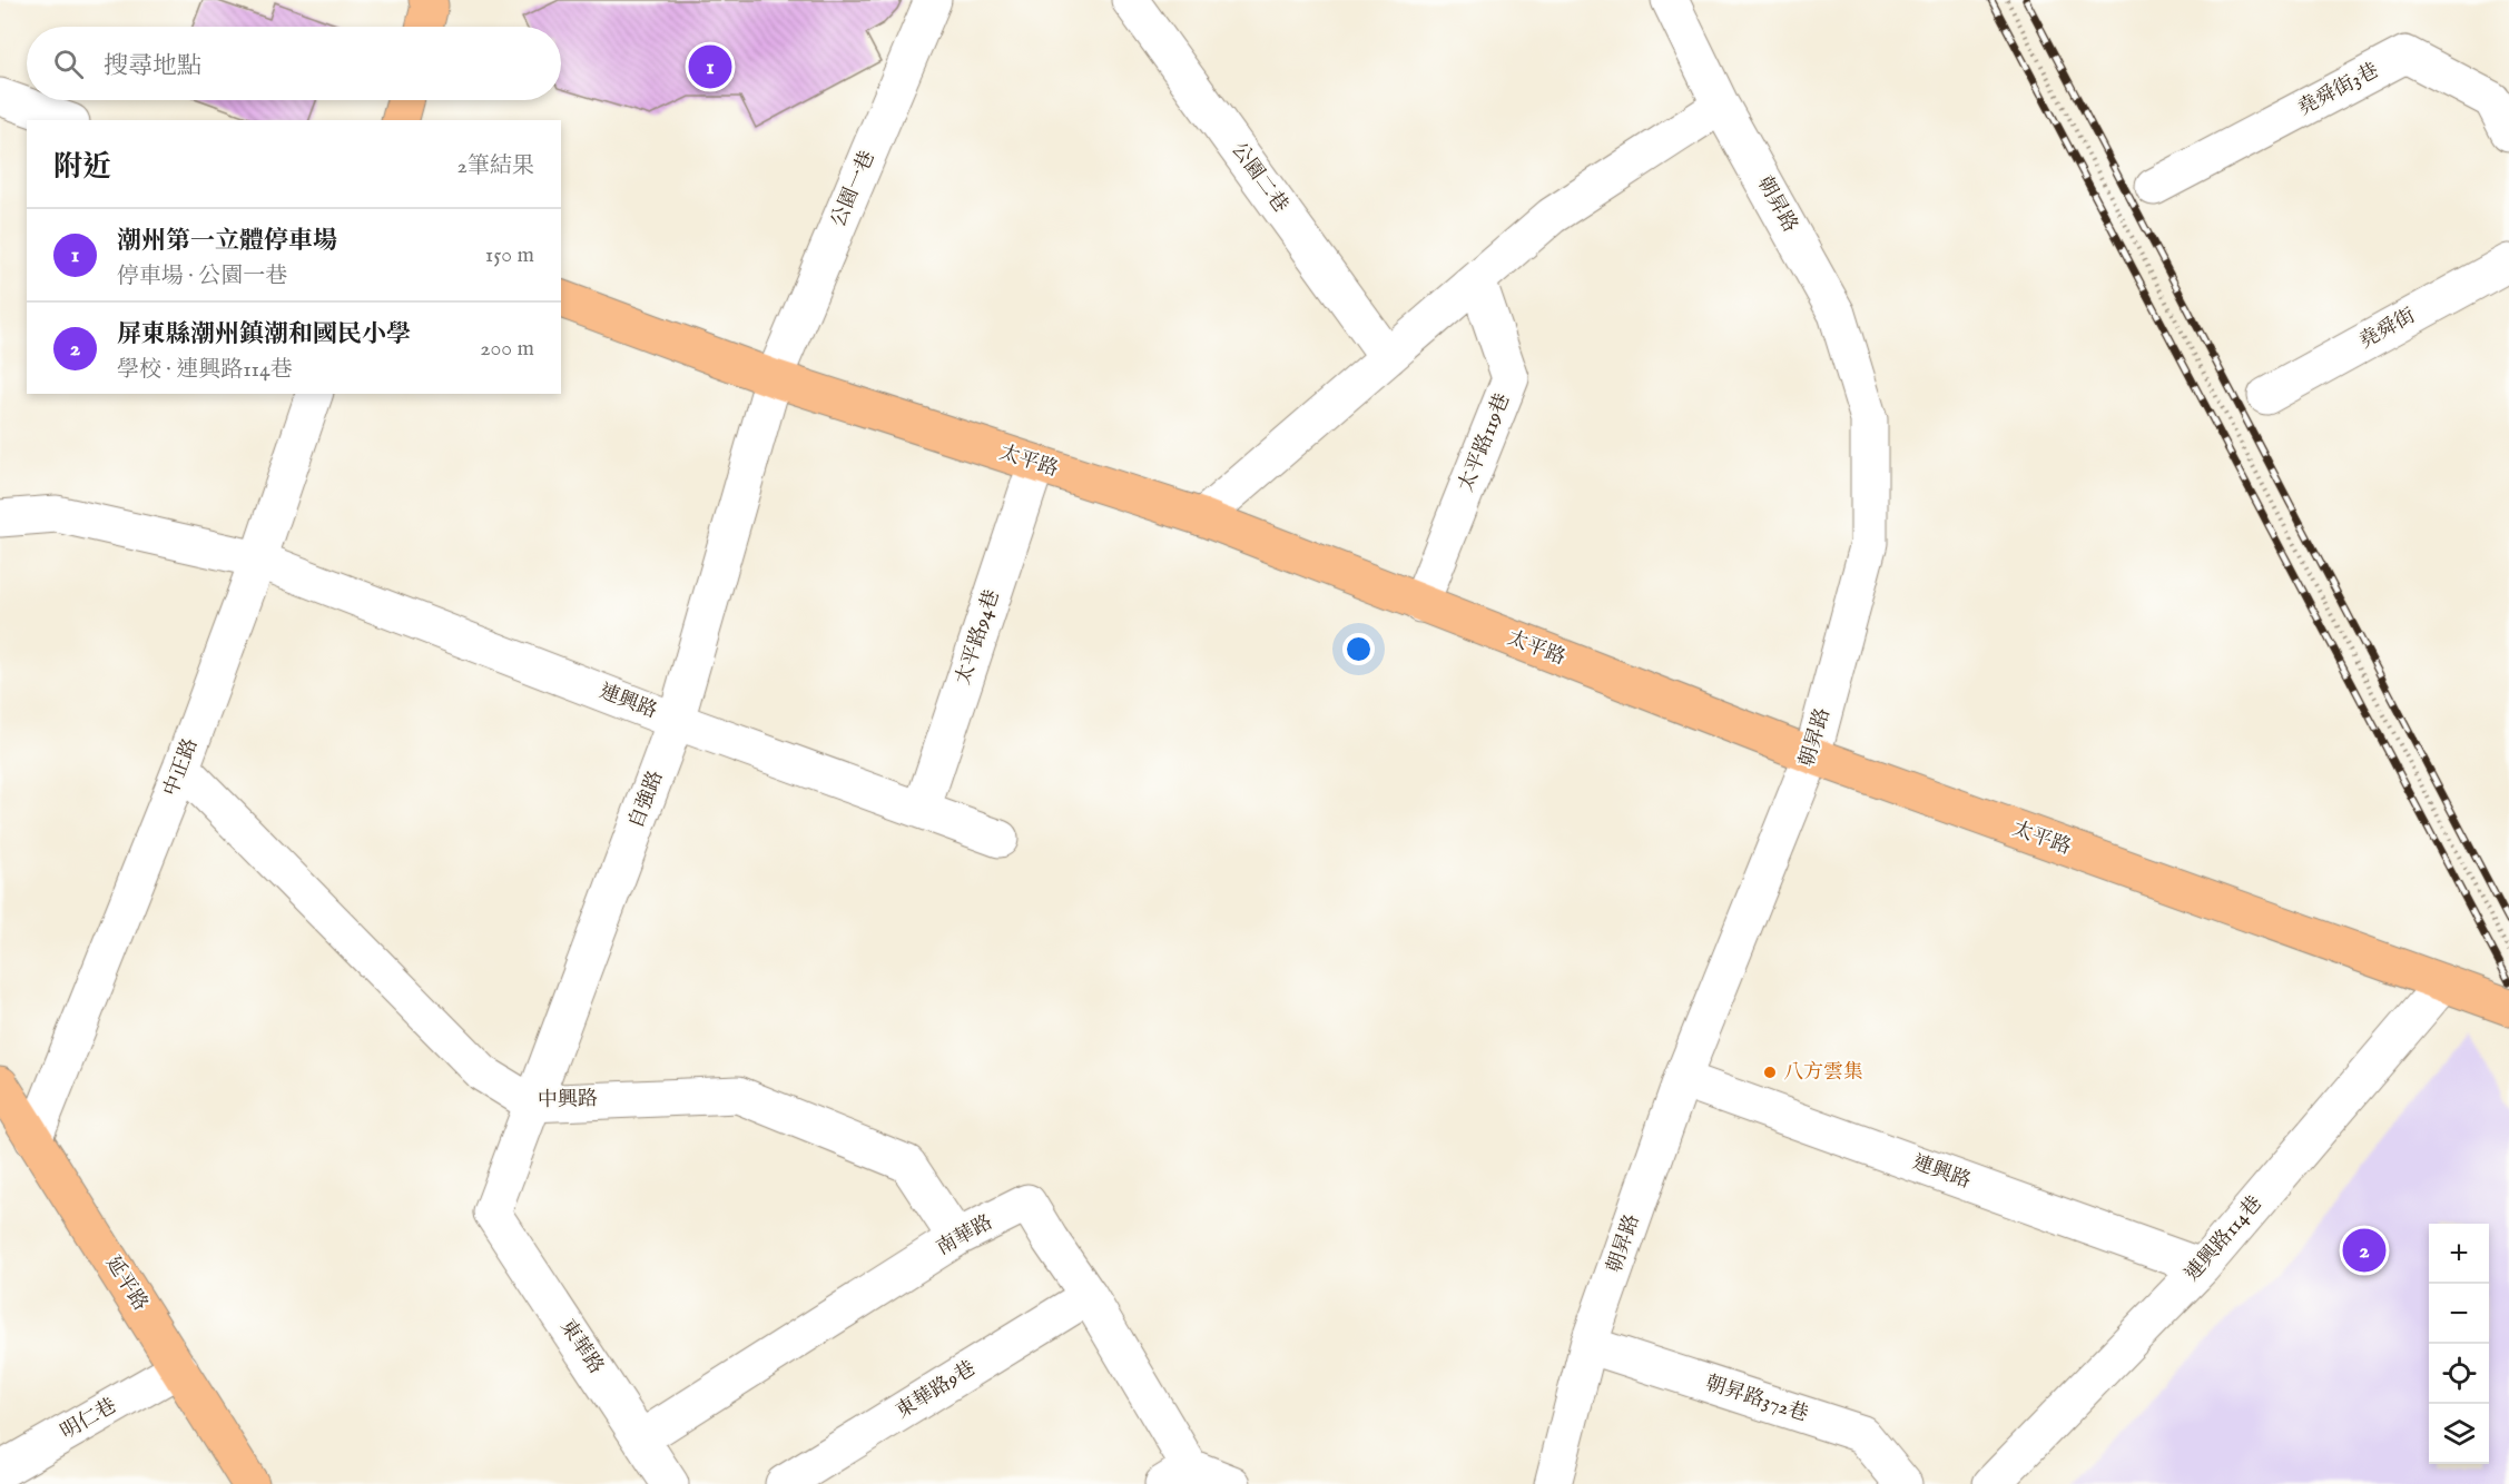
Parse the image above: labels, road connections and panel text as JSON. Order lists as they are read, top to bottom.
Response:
{
  "streets": {
    "main road": ["太平路", "延平路"],
    "street": [
      "堯舜街3巷",
      "公園二巷",
      "公園一巷",
      "朝昇路",
      "堯舜街",
      "太平路119巷",
      "太平路94巷",
      "連興路",
      "中正路",
      "自強路",
      "中興路",
      "南華路",
      "連興路114巷",
      "東華路",
      "東華路9巷",
      "朝昇路372巷",
      "明仁巷"
    ]
  },
  "crossings": [
    ["公園一巷", "太平路"],
    ["公園一巷", "自強路"],
    ["朝昇路", "太平路"],
    ["朝昇路", "連興路"],
    ["朝昇路", "朝昇路372巷"],
    ["太平路119巷", "太平路"],
    ["太平路", "太平路94巷"],
    ["太平路", "自強路"],
    ["太平路", "連興路114巷"],
    ["太平路94巷", "連興路"],
    ["連興路", "中正路"],
    ["連興路", "自強路"],
    ["連興路", "連興路114巷"],
    ["中正路", "中興路"],
    ["中正路", "延平路"],
    ["自強路", "中興路"],
    ["自強路", "東華路"],
    ["中興路", "南華路"],
    ["南華路", "東華路"],
    ["南華路", "東華路9巷"],
    ["延平路", "明仁巷"]
  ],
  "places": ["八方雲集"],
  "page": {
    "search": "搜尋地點",
    "pins": ["1", "2"],
    "heading": ["附近", "2筆結果"],
    "list": [
      {
        "mark": "1",
        "name": "潮州第一立體停車場",
        "note": "停車場 · 公園一巷",
        "value": "150 m"
      },
      {
        "mark": "2",
        "name": "屏東縣潮州鎮潮和國民小學",
        "note": "學校 · 連興路114巷",
        "value": "200 m"
      }
    ],
    "map_buttons": ["+", "−"]
  }
}
